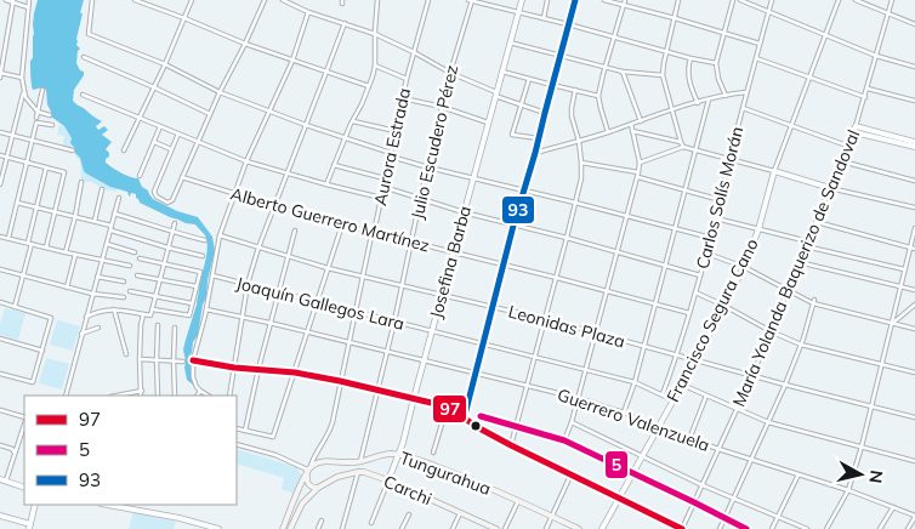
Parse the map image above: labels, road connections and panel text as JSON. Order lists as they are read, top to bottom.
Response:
{
  "streets": {
    "main road": ["Tungurahua", "Carchi"],
    "street": [
      "Julio Escudero Pérez",
      "Aurora Estrada",
      "Carlos Solís Morán",
      "Alberto Guerrero Martínez",
      "Josefina Barba",
      "María Yolanda Baquerizo de Sandoval",
      "Joaquín Gallegos Lara",
      "Francisco Segura Cano",
      "Leonidas Plaza",
      "Guerrero Valenzuela"
    ]
  },
  "crossings": [
    ["Julio Escudero Pérez", "Alberto Guerrero Martínez"],
    ["Julio Escudero Pérez", "Joaquín Gallegos Lara"],
    ["Julio Escudero Pérez", "Leonidas Plaza"],
    ["Julio Escudero Pérez", "Guerrero Valenzuela"],
    ["Julio Escudero Pérez", "Tungurahua"],
    ["Aurora Estrada", "Alberto Guerrero Martínez"],
    ["Aurora Estrada", "Joaquín Gallegos Lara"],
    ["Aurora Estrada", "Leonidas Plaza"],
    ["Aurora Estrada", "Guerrero Valenzuela"],
    ["Aurora Estrada", "Tungurahua"],
    ["Carlos Solís Morán", "Alberto Guerrero Martínez"],
    ["Carlos Solís Morán", "Joaquín Gallegos Lara"],
    ["Carlos Solís Morán", "Leonidas Plaza"],
    ["Alberto Guerrero Martínez", "Josefina Barba"],
    ["Josefina Barba", "Joaquín Gallegos Lara"],
    ["Josefina Barba", "Leonidas Plaza"],
    ["Josefina Barba", "Guerrero Valenzuela"],
    ["Josefina Barba", "Tungurahua"],
    ["Josefina Barba", "Carchi"],
    ["María Yolanda Baquerizo de Sandoval", "Leonidas Plaza"],
    ["María Yolanda Baquerizo de Sandoval", "Guerrero Valenzuela"],
    ["Joaquín Gallegos Lara", "Francisco Segura Cano"],
    ["Francisco Segura Cano", "Leonidas Plaza"],
    ["Francisco Segura Cano", "Guerrero Valenzuela"]
  ],
  "lines": ["transit line 93", "transit line 97", "transit line 5"],
  "legend": ["97", "5", "93"],
  "north": "right"
}
